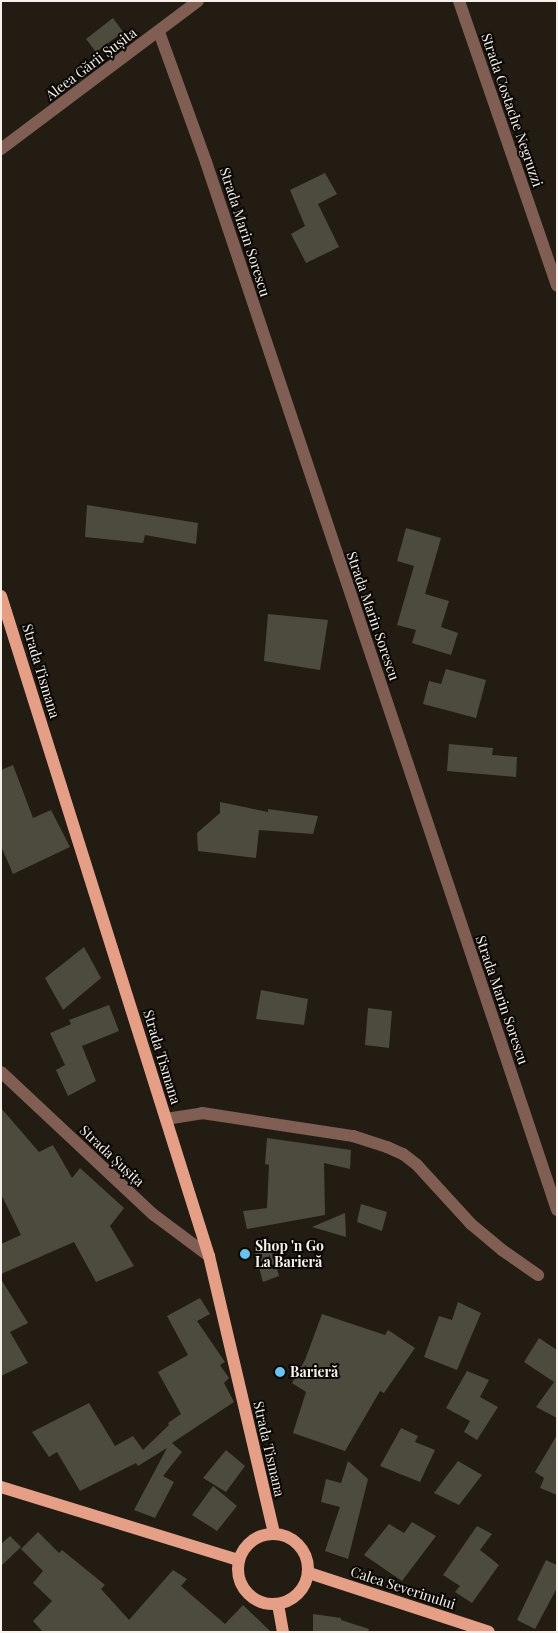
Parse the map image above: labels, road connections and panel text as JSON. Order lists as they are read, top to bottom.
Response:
{
  "streets": {
    "main road": ["Strada Tismana", "Calea Severinului"],
    "street": [
      "Aleea Gării Șușita",
      "Strada Costache Negruzzi",
      "Strada Marin Sorescu",
      "Strada Șușița"
    ]
  },
  "crossings": [
    ["Aleea Gării Șușita", "Strada Marin Sorescu"],
    ["Strada Tismana", "Strada Șușița"],
    ["Strada Tismana", "Calea Severinului"]
  ],
  "places": ["Shop 'n Go La Barieră", "Barieră"]
}
